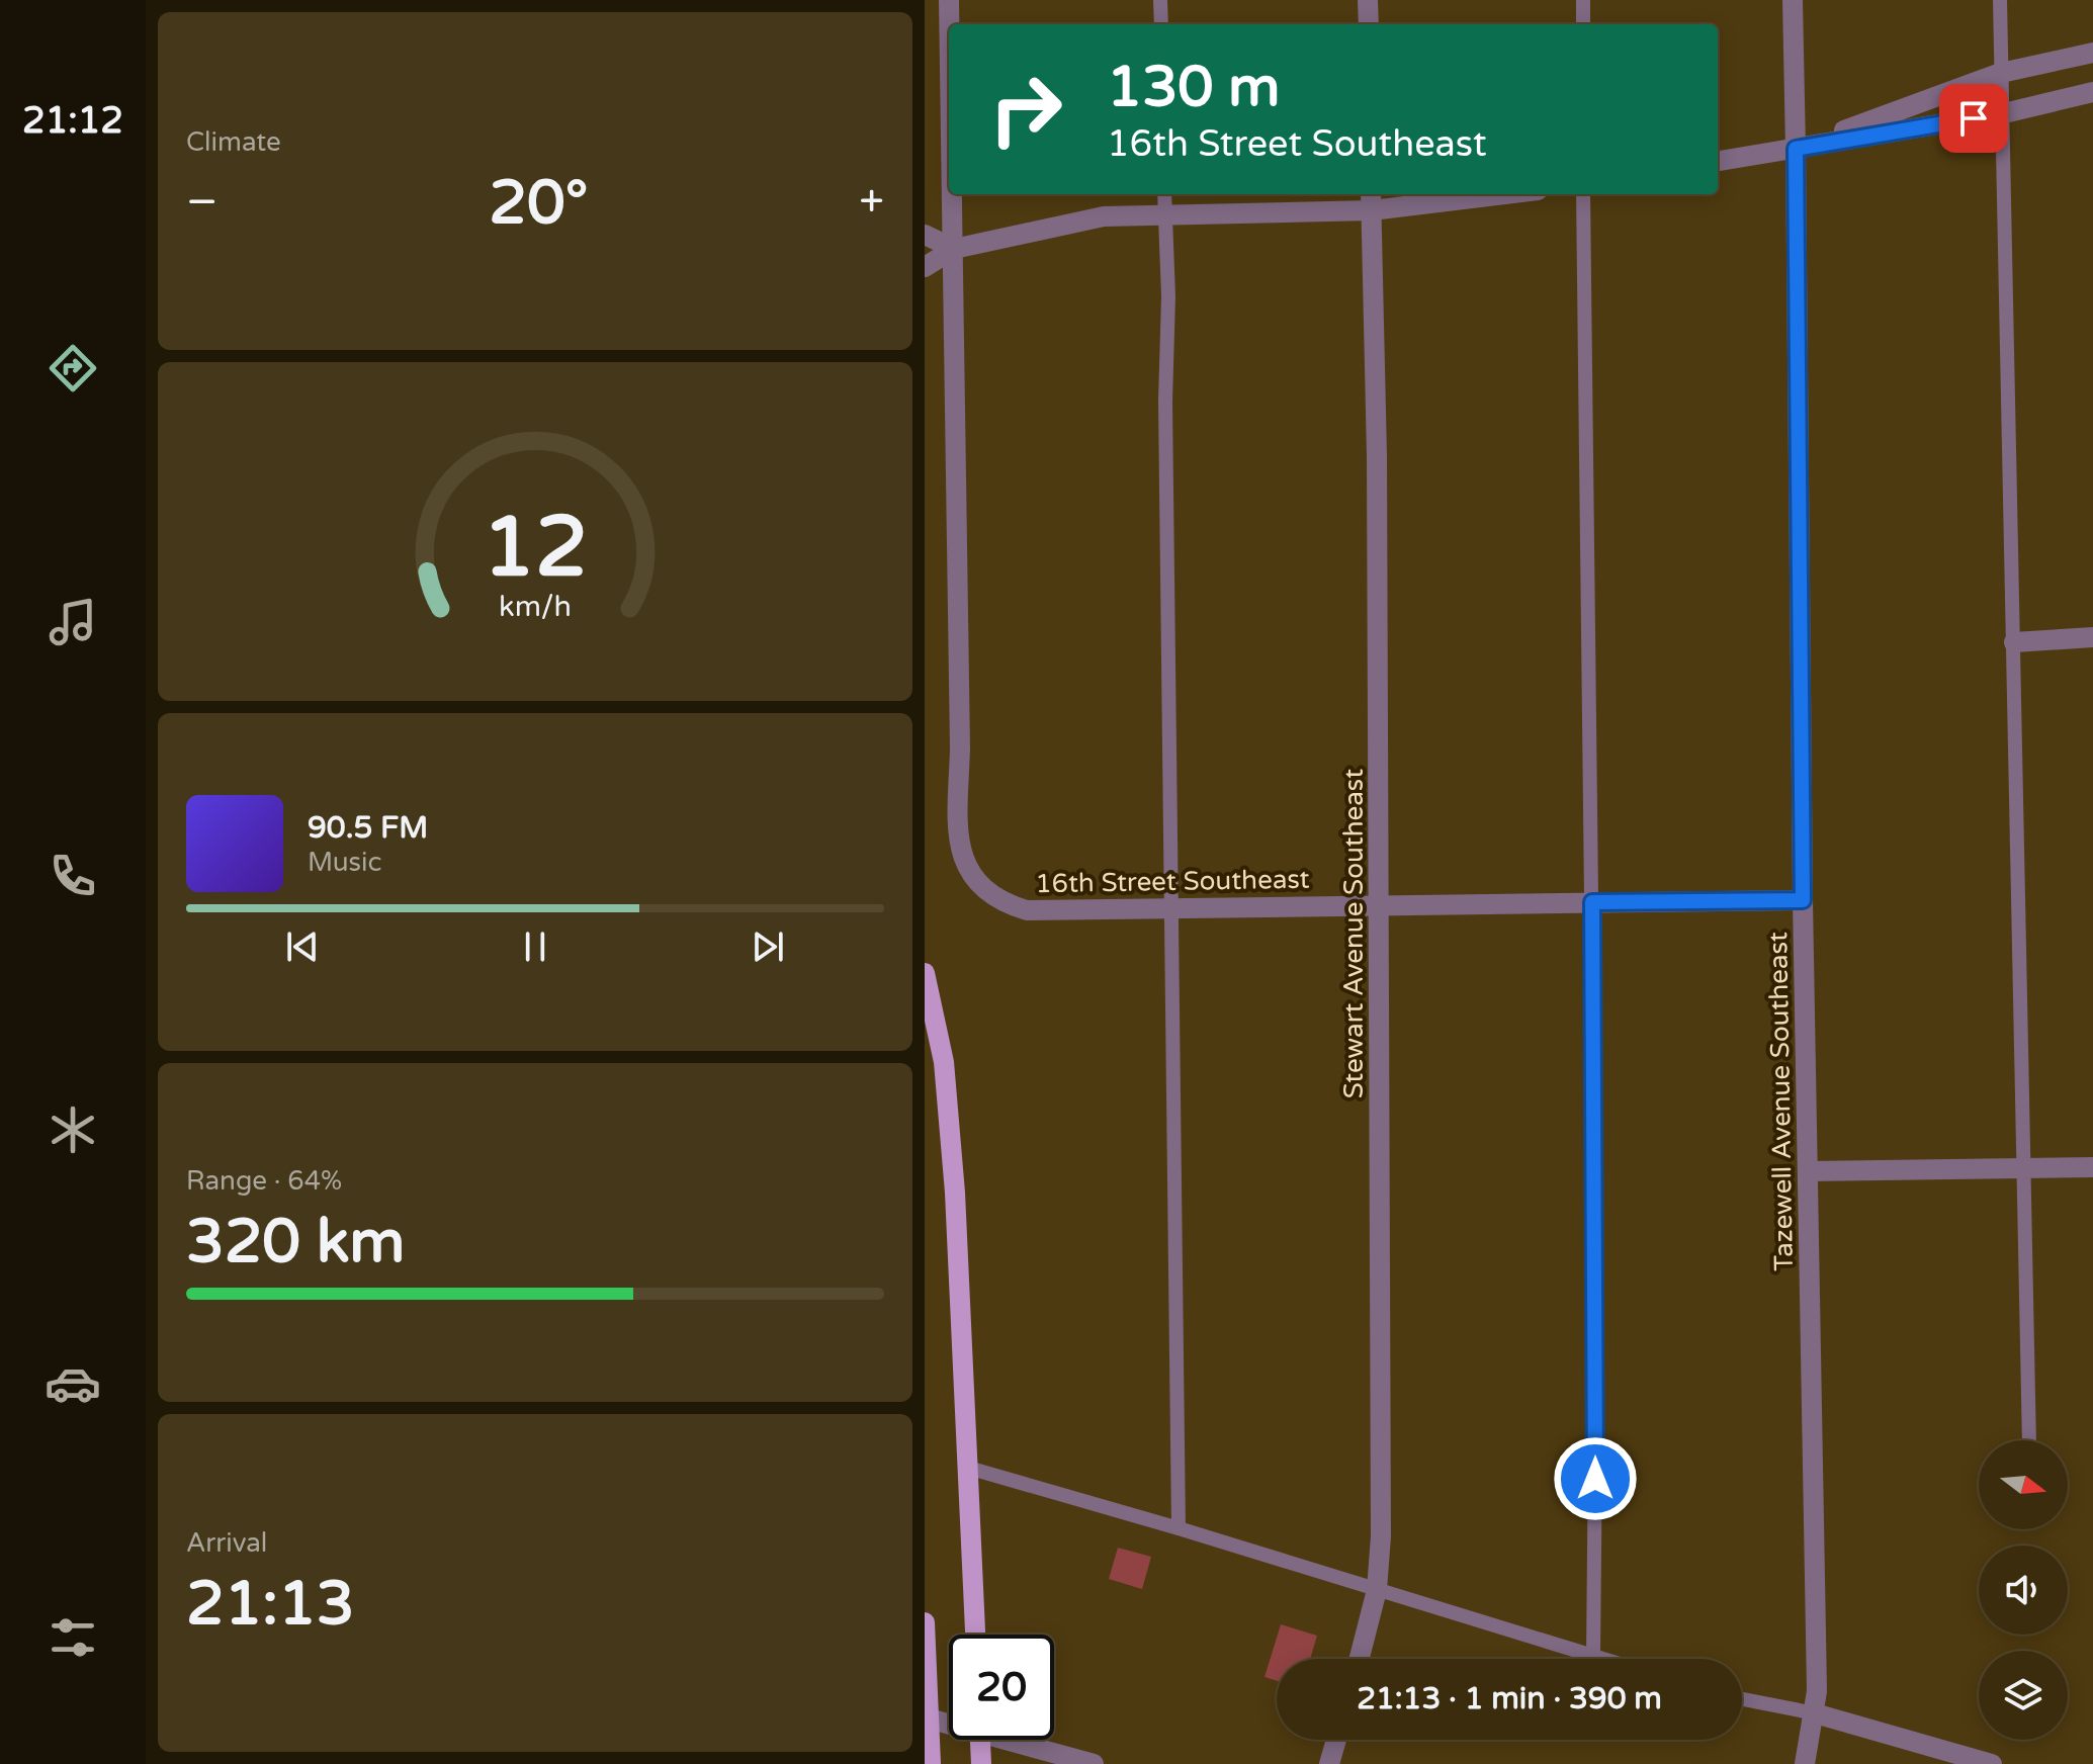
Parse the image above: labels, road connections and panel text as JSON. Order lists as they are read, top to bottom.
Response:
{
  "streets": {
    "street": ["16th Street Southeast", "Stewart Avenue Southeast", "Tazewell Avenue Southeast"]
  },
  "crossings": [
    ["16th Street Southeast", "Stewart Avenue Southeast"],
    ["16th Street Southeast", "Tazewell Avenue Southeast"]
  ],
  "north": "right",
  "page": {
    "tabs": "21:12",
    "tile": [
      "Climate",
      ["Range · 64%", "320 km"],
      ["Arrival", "21:13"]
    ],
    "turn": ["130 m", "16th Street Southeast"],
    "heat": ["−", "20°", "+"],
    "song": ["90.5 FM", "Music"],
    "limit": "20",
    "trip": "21:13 · 1 min · 390 m",
    "gauge": ["12", "km/h"]
  }
}
